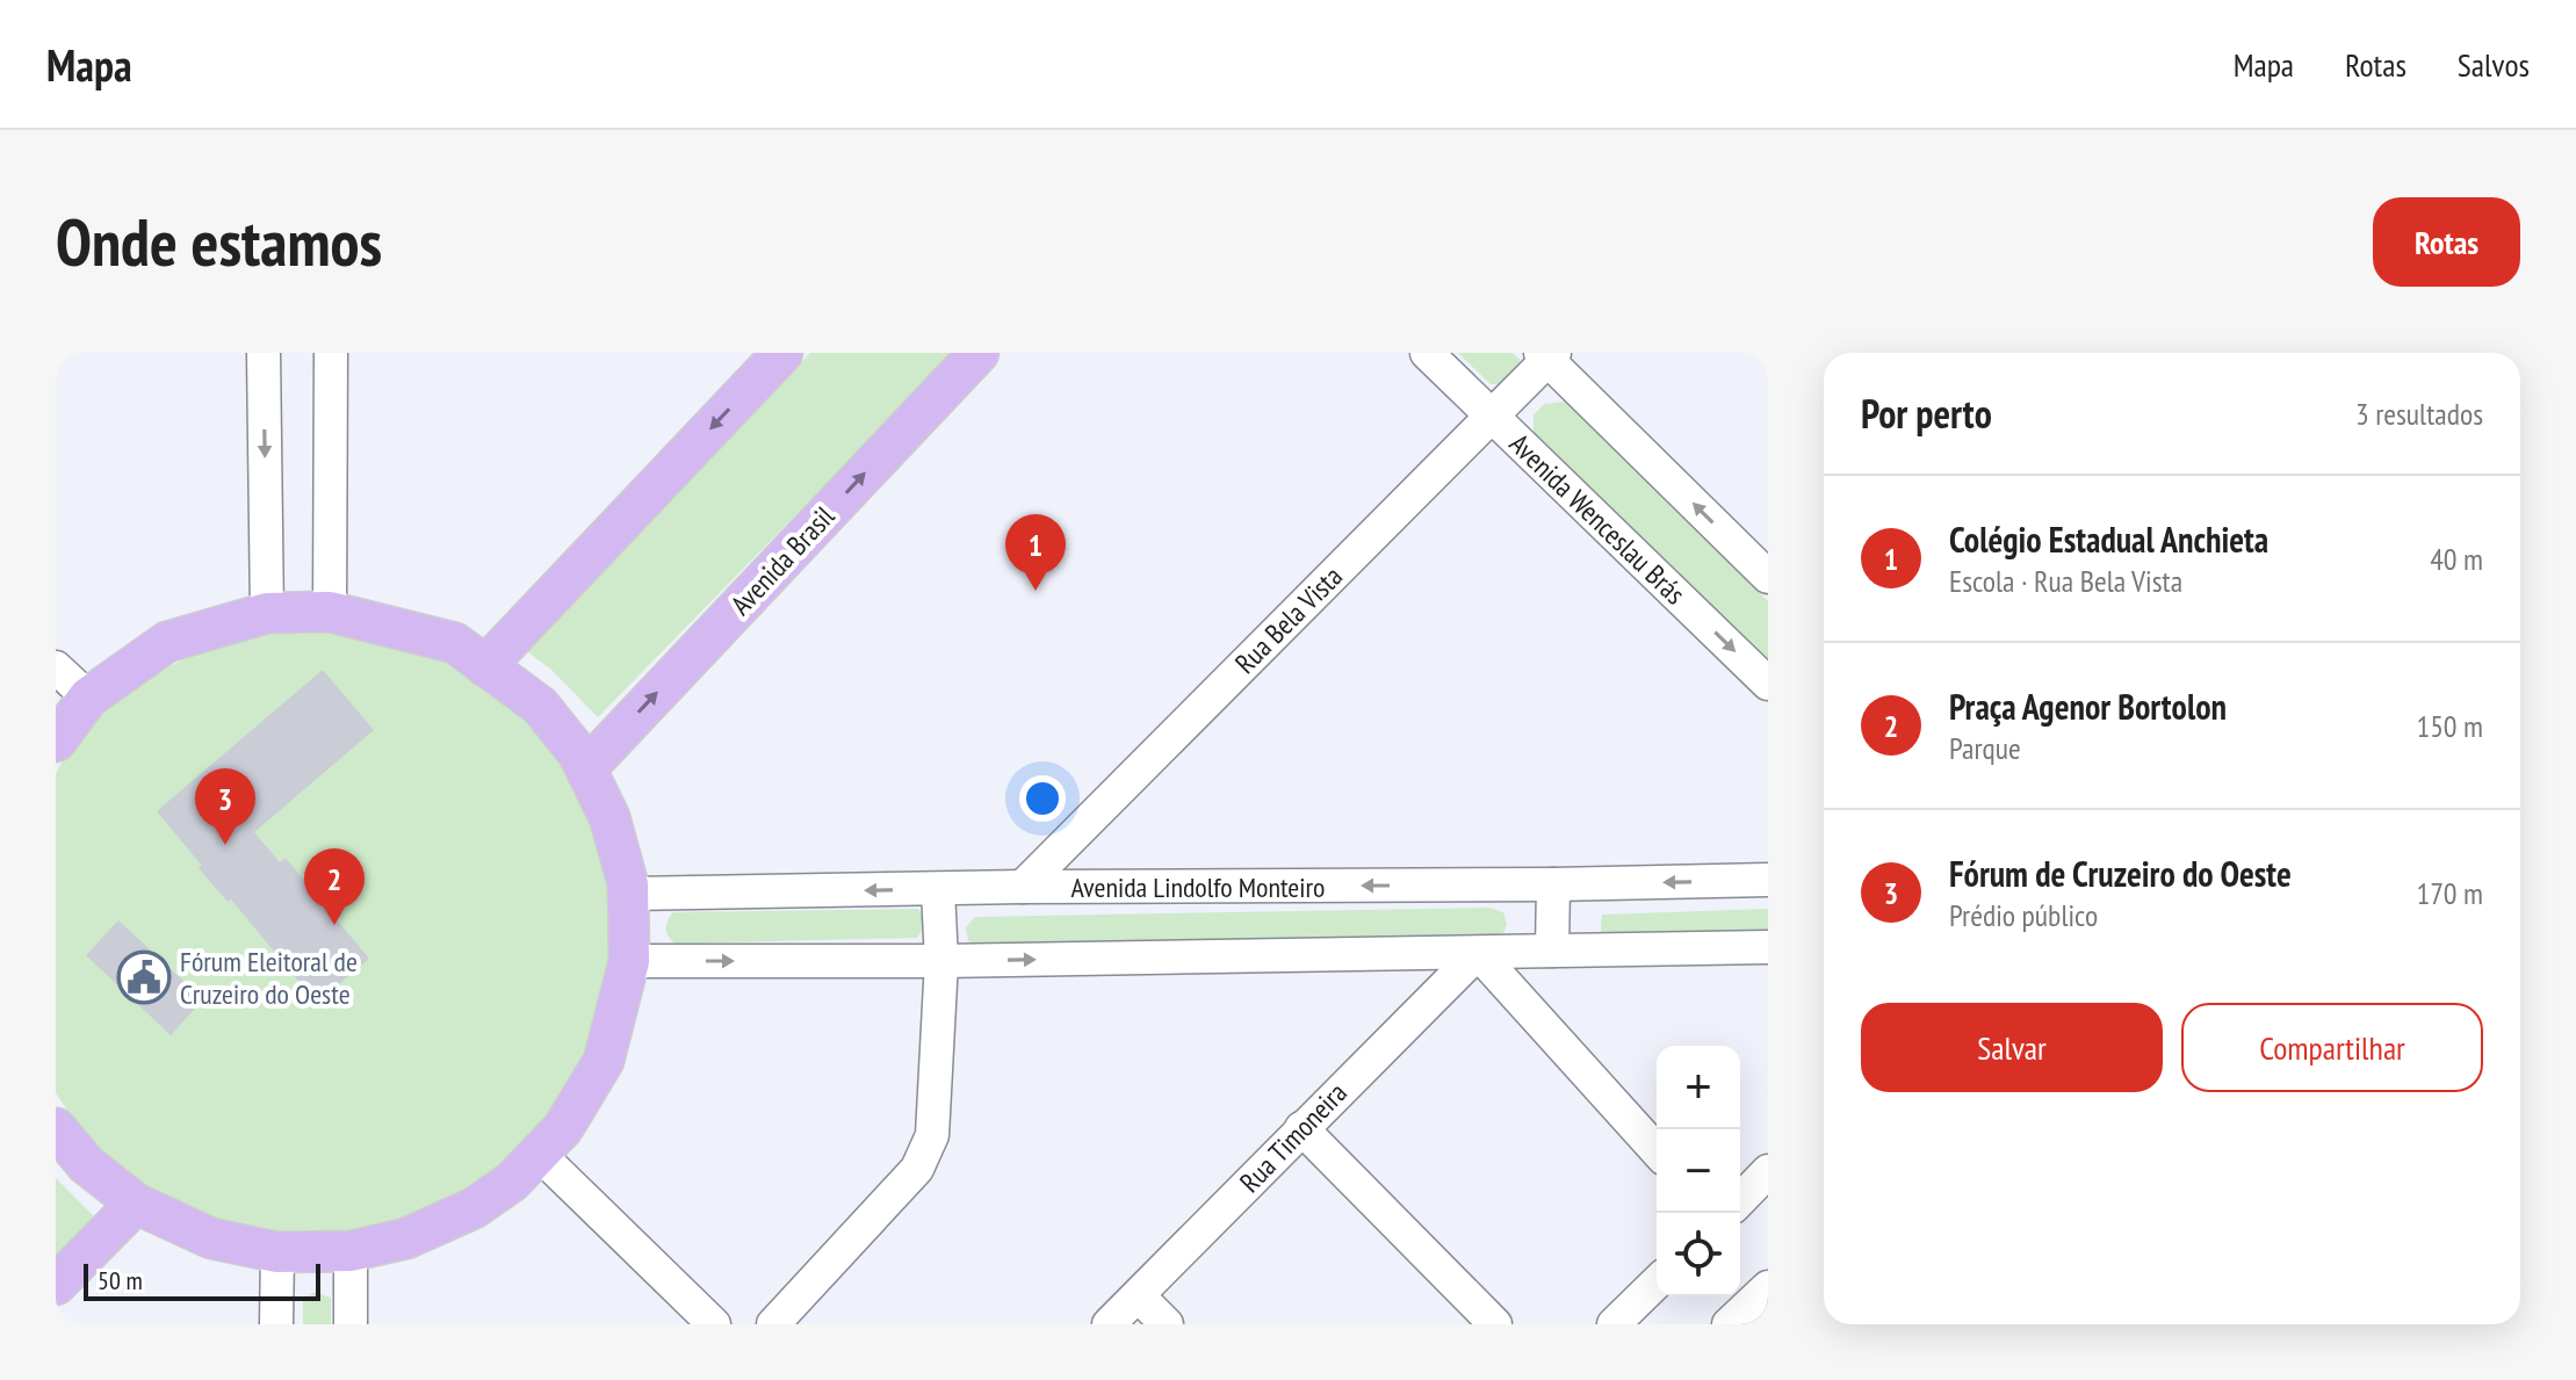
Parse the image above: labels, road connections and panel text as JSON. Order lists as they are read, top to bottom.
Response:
{
  "streets": {
    "main road": ["Avenida Brasil"],
    "street": [
      "Avenida Wenceslau Brás",
      "Rua Bela Vista",
      "Avenida Lindolfo Monteiro",
      "Rua Timoneira"
    ]
  },
  "crossings": [
    ["Avenida Wenceslau Brás", "Rua Bela Vista"],
    ["Rua Bela Vista", "Avenida Lindolfo Monteiro"]
  ],
  "places": {
    "public building": ["Fórum Eleitoral de Cruzeiro do Oeste"]
  },
  "scale_bar": "50 m",
  "page": {
    "header": "Mapa",
    "nav": ["Mapa", "Rotas", "Salvos"],
    "buttons": [
      "Rotas",
      ["Salvar", "Compartilhar"]
    ],
    "title": "Onde estamos",
    "heading": ["Por perto", "3 resultados"],
    "list": [
      {
        "mark": "1",
        "name": "Colégio Estadual Anchieta",
        "note": "Escola · Rua Bela Vista",
        "value": "40 m"
      },
      {
        "mark": "2",
        "name": "Praça Agenor Bortolon",
        "note": "Parque",
        "value": "150 m"
      },
      {
        "mark": "3",
        "name": "Fórum de Cruzeiro do Oeste",
        "note": "Prédio público",
        "value": "170 m"
      }
    ],
    "pins": ["1", "3", "2"],
    "map_buttons": ["+", "−"],
    "scale": "50 m"
  }
}
